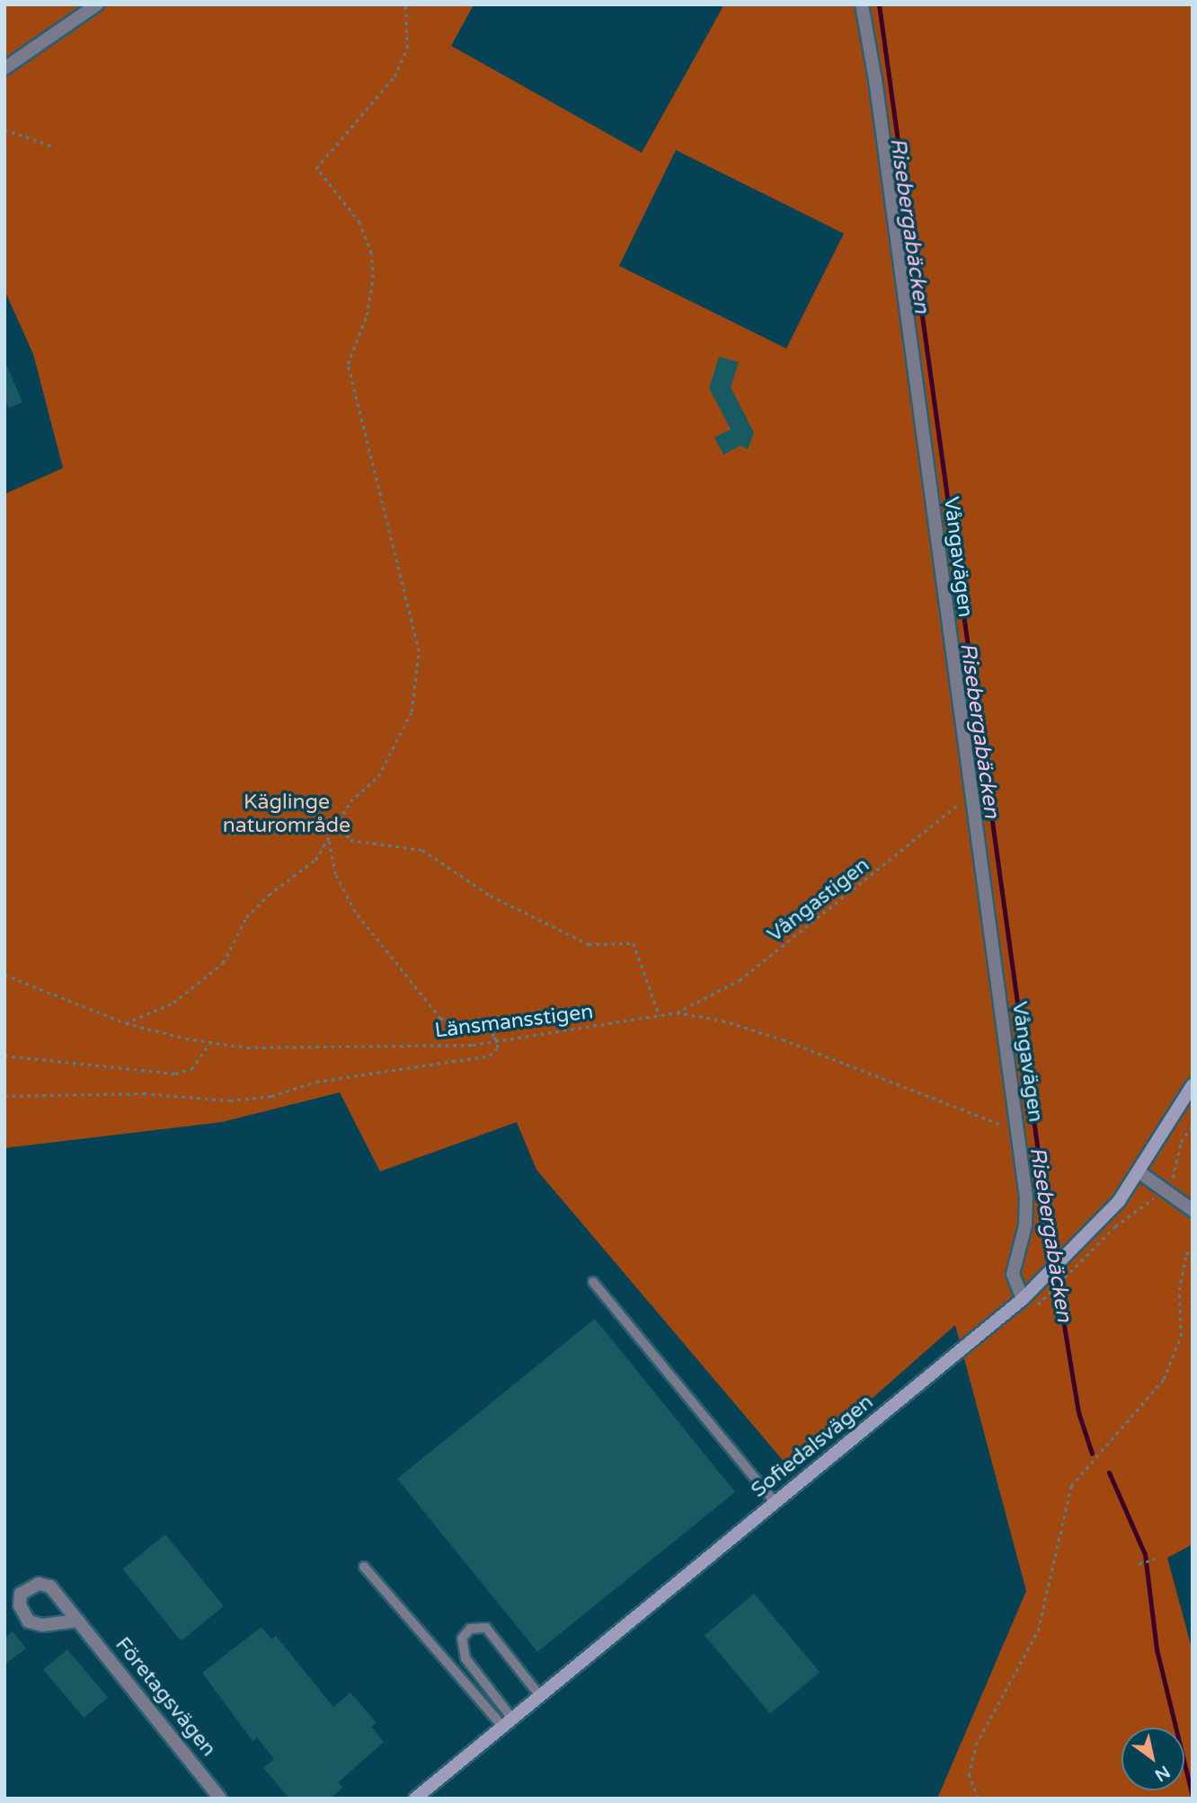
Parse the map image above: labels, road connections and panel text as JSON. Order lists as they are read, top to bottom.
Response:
{
  "streets": {
    "main road": ["Sofiedalsvägen"],
    "street": ["Vångavägen", "Företagsvägen"],
    "path": ["Vångastigen", "Länsmansstigen"]
  },
  "crossings": [
    ["Vångavägen", "Vångastigen"],
    ["Vångavägen", "Länsmansstigen"],
    ["Vångavägen", "Sofiedalsvägen"],
    ["Vångastigen", "Länsmansstigen"]
  ],
  "water": ["Risebergabäcken"],
  "parks": ["Käglinge naturområde"],
  "north": "bottom right"
}
